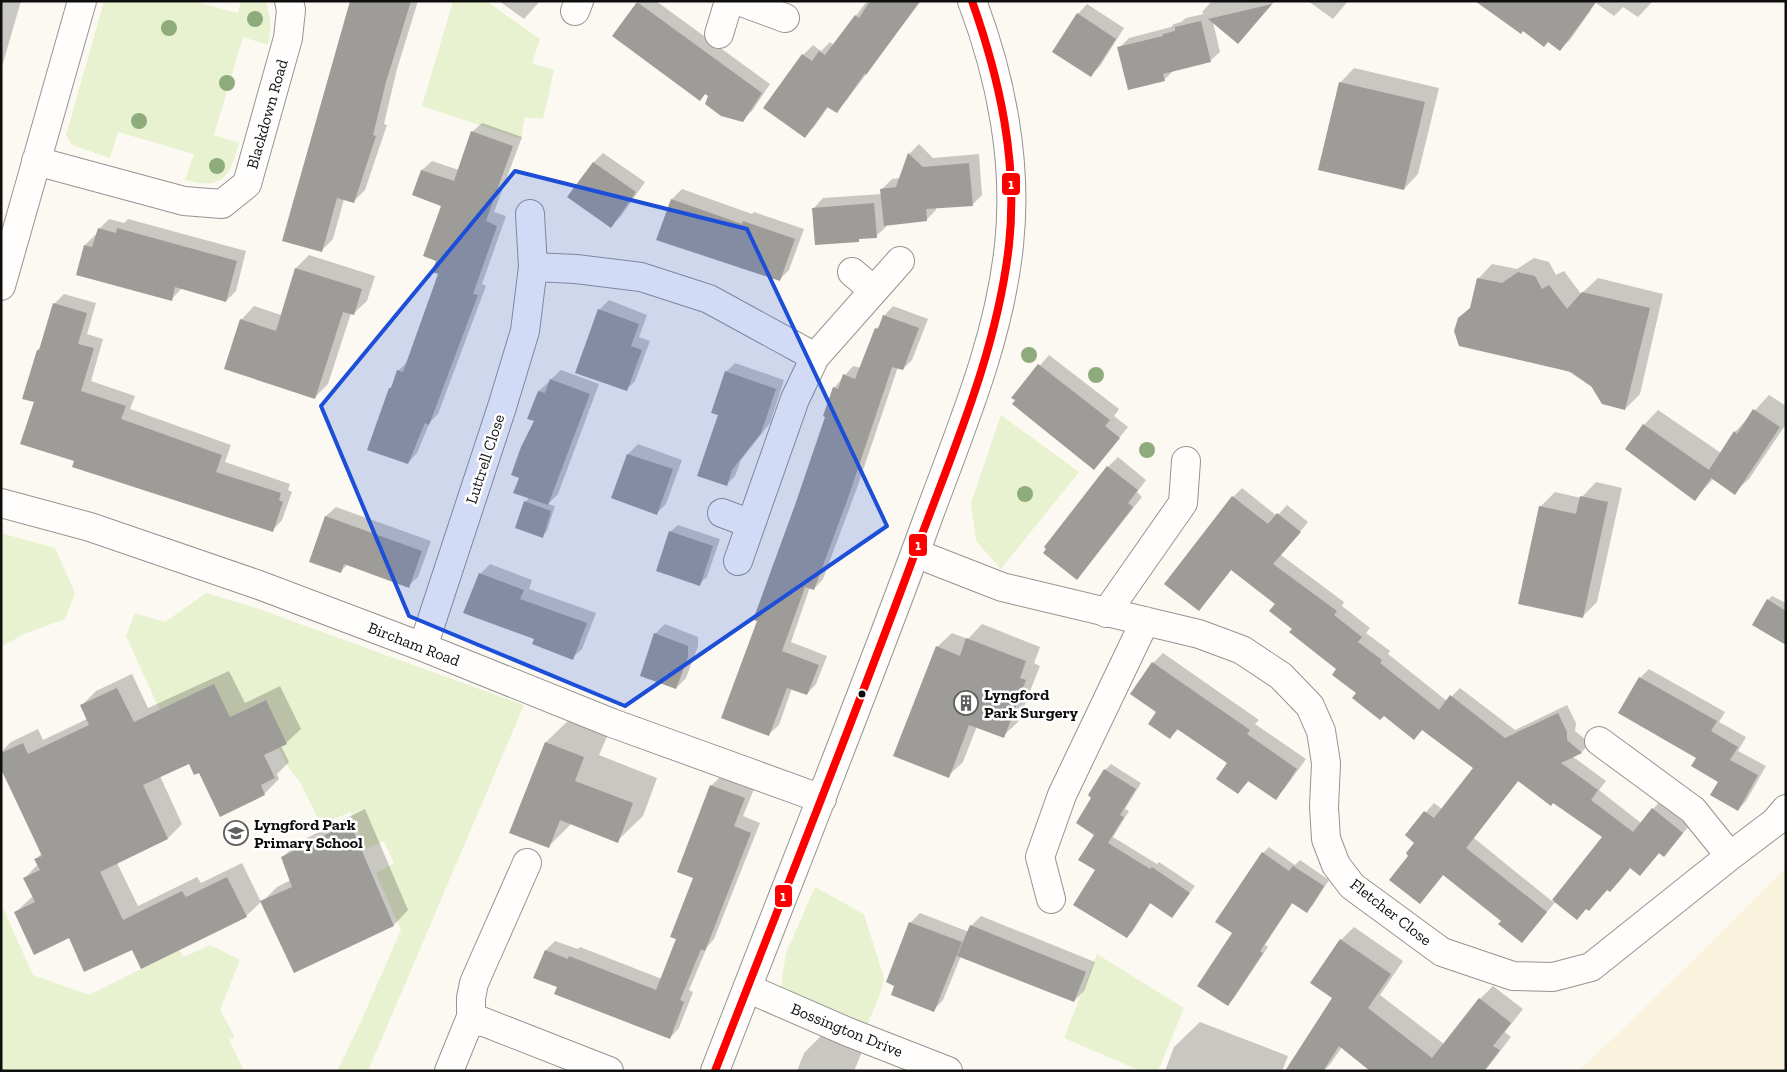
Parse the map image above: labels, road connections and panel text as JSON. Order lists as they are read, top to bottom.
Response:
{
  "streets": {
    "street": [
      "Blackdown Road",
      "Luttrell Close",
      "Bircham Road",
      "Fletcher Close",
      "Bossington Drive"
    ]
  },
  "crossings": [
    ["Luttrell Close", "Bircham Road"]
  ],
  "places": {
    "building": ["Lyngford Park Surgery"],
    "school or university": ["Lyngford Park Primary School"]
  },
  "lines": ["transit line 1"]
}
